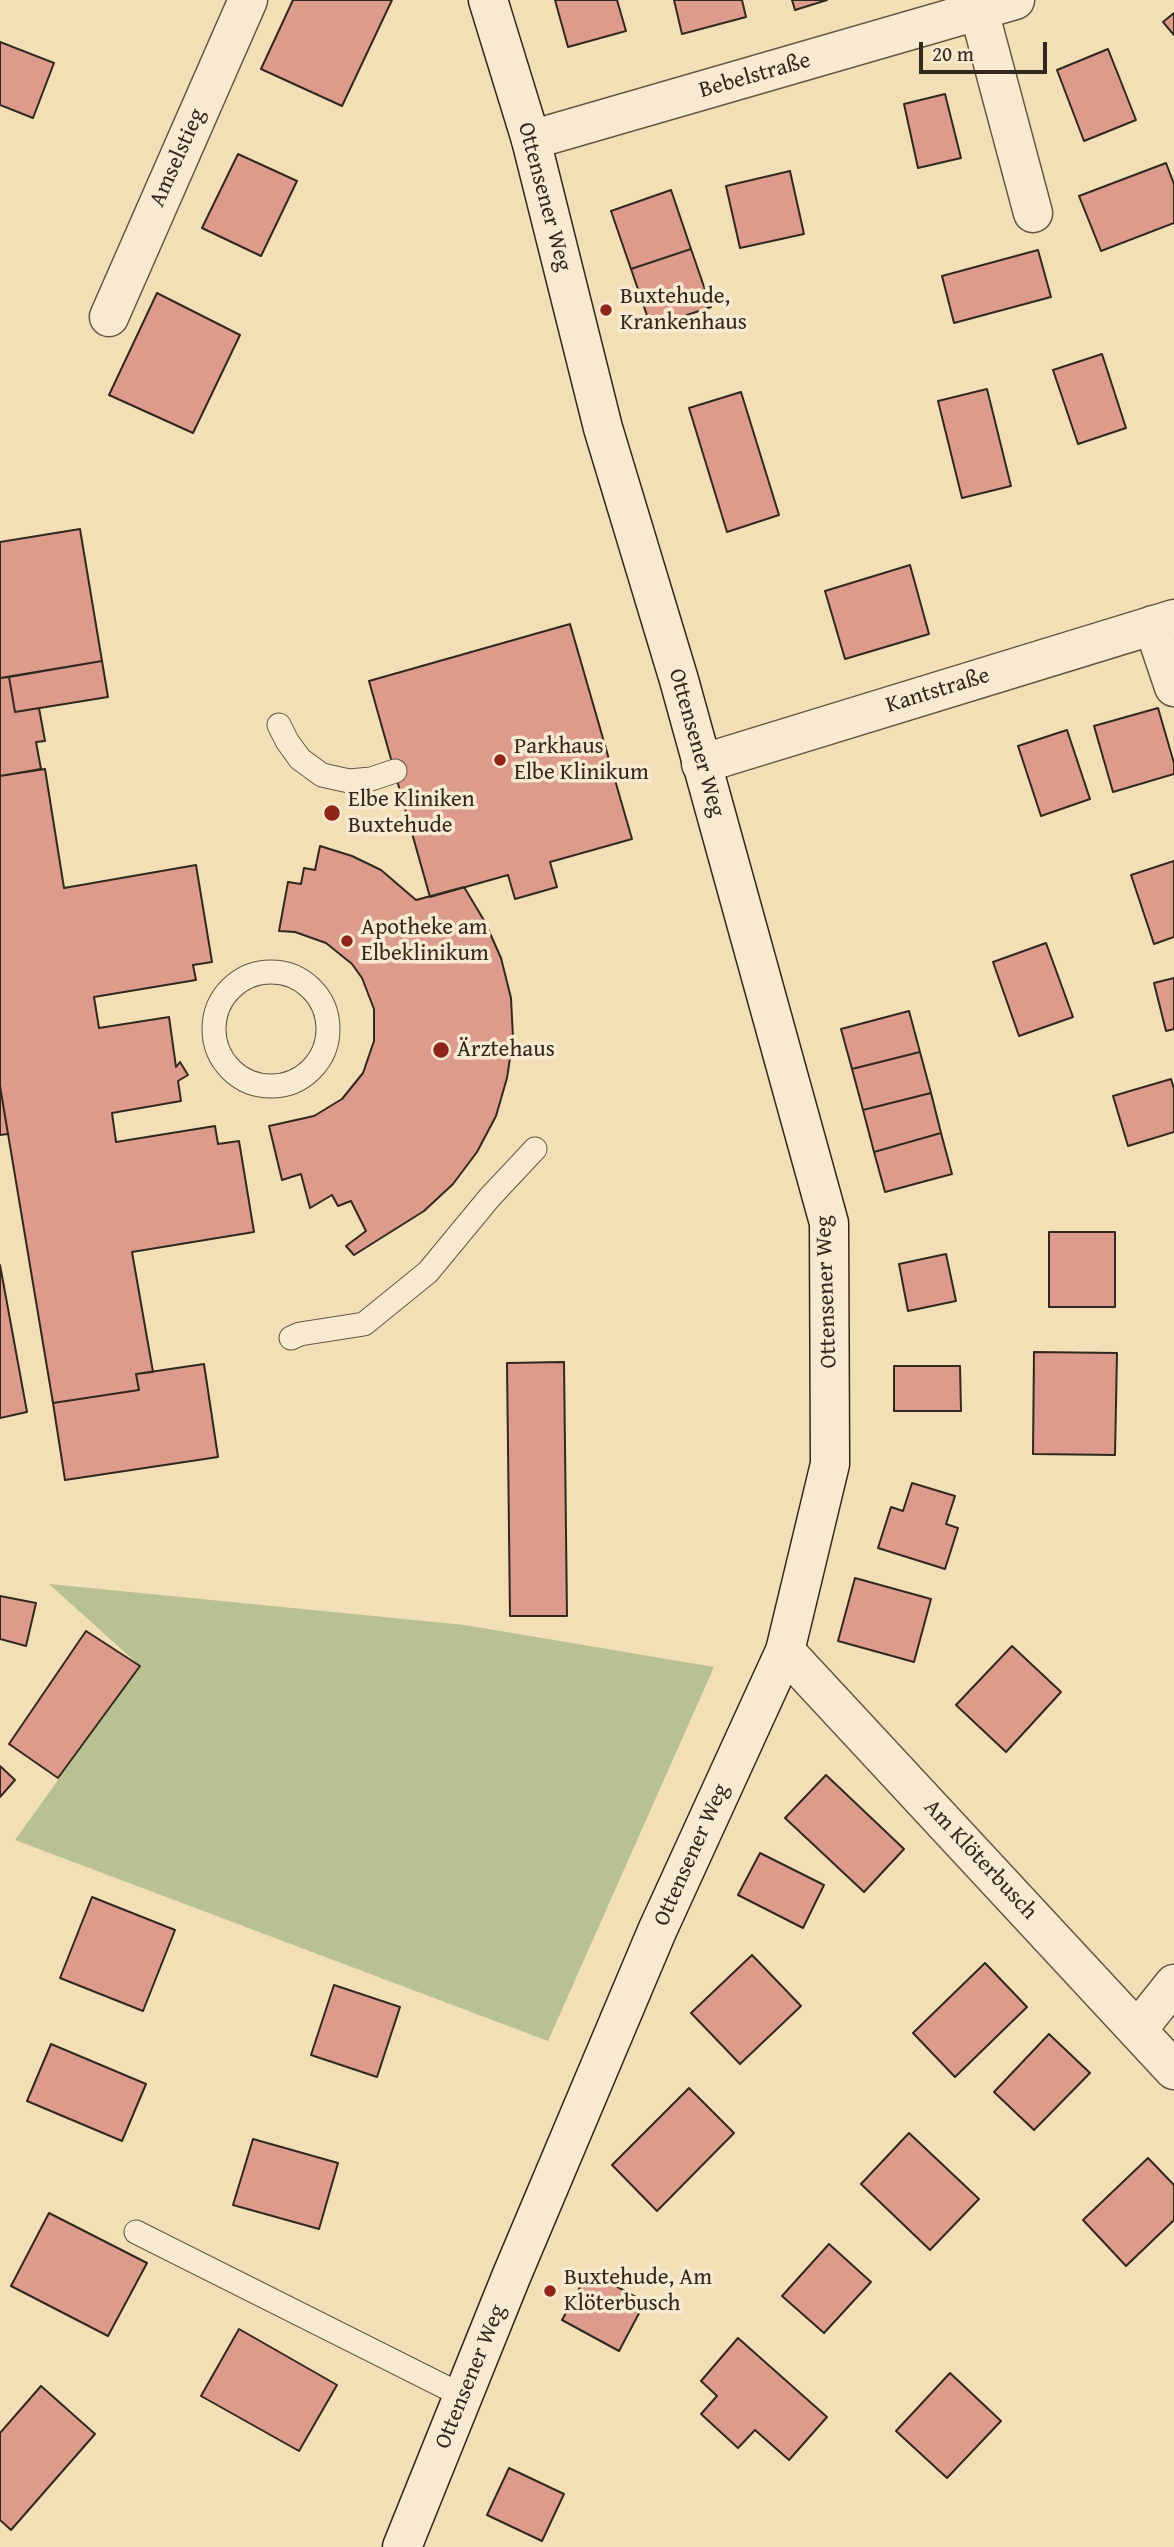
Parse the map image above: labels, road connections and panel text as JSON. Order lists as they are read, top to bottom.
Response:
{
  "streets": {
    "street": [
      "Bebelstraße",
      "Amselstieg",
      "Ottensener Weg",
      "Kantstraße",
      "Am Klöterbusch"
    ]
  },
  "crossings": [
    ["Bebelstraße", "Ottensener Weg"],
    ["Ottensener Weg", "Kantstraße"],
    ["Ottensener Weg", "Am Klöterbusch"]
  ],
  "places": [
    "Buxtehude, Krankenhaus",
    "Parkhaus Elbe Klinikum",
    "Elbe Kliniken Buxtehude",
    "Apotheke am Elbeklinikum",
    "Ärztehaus",
    "Buxtehude, Am Klöterbusch"
  ],
  "scale_bar": "20 m"
}
